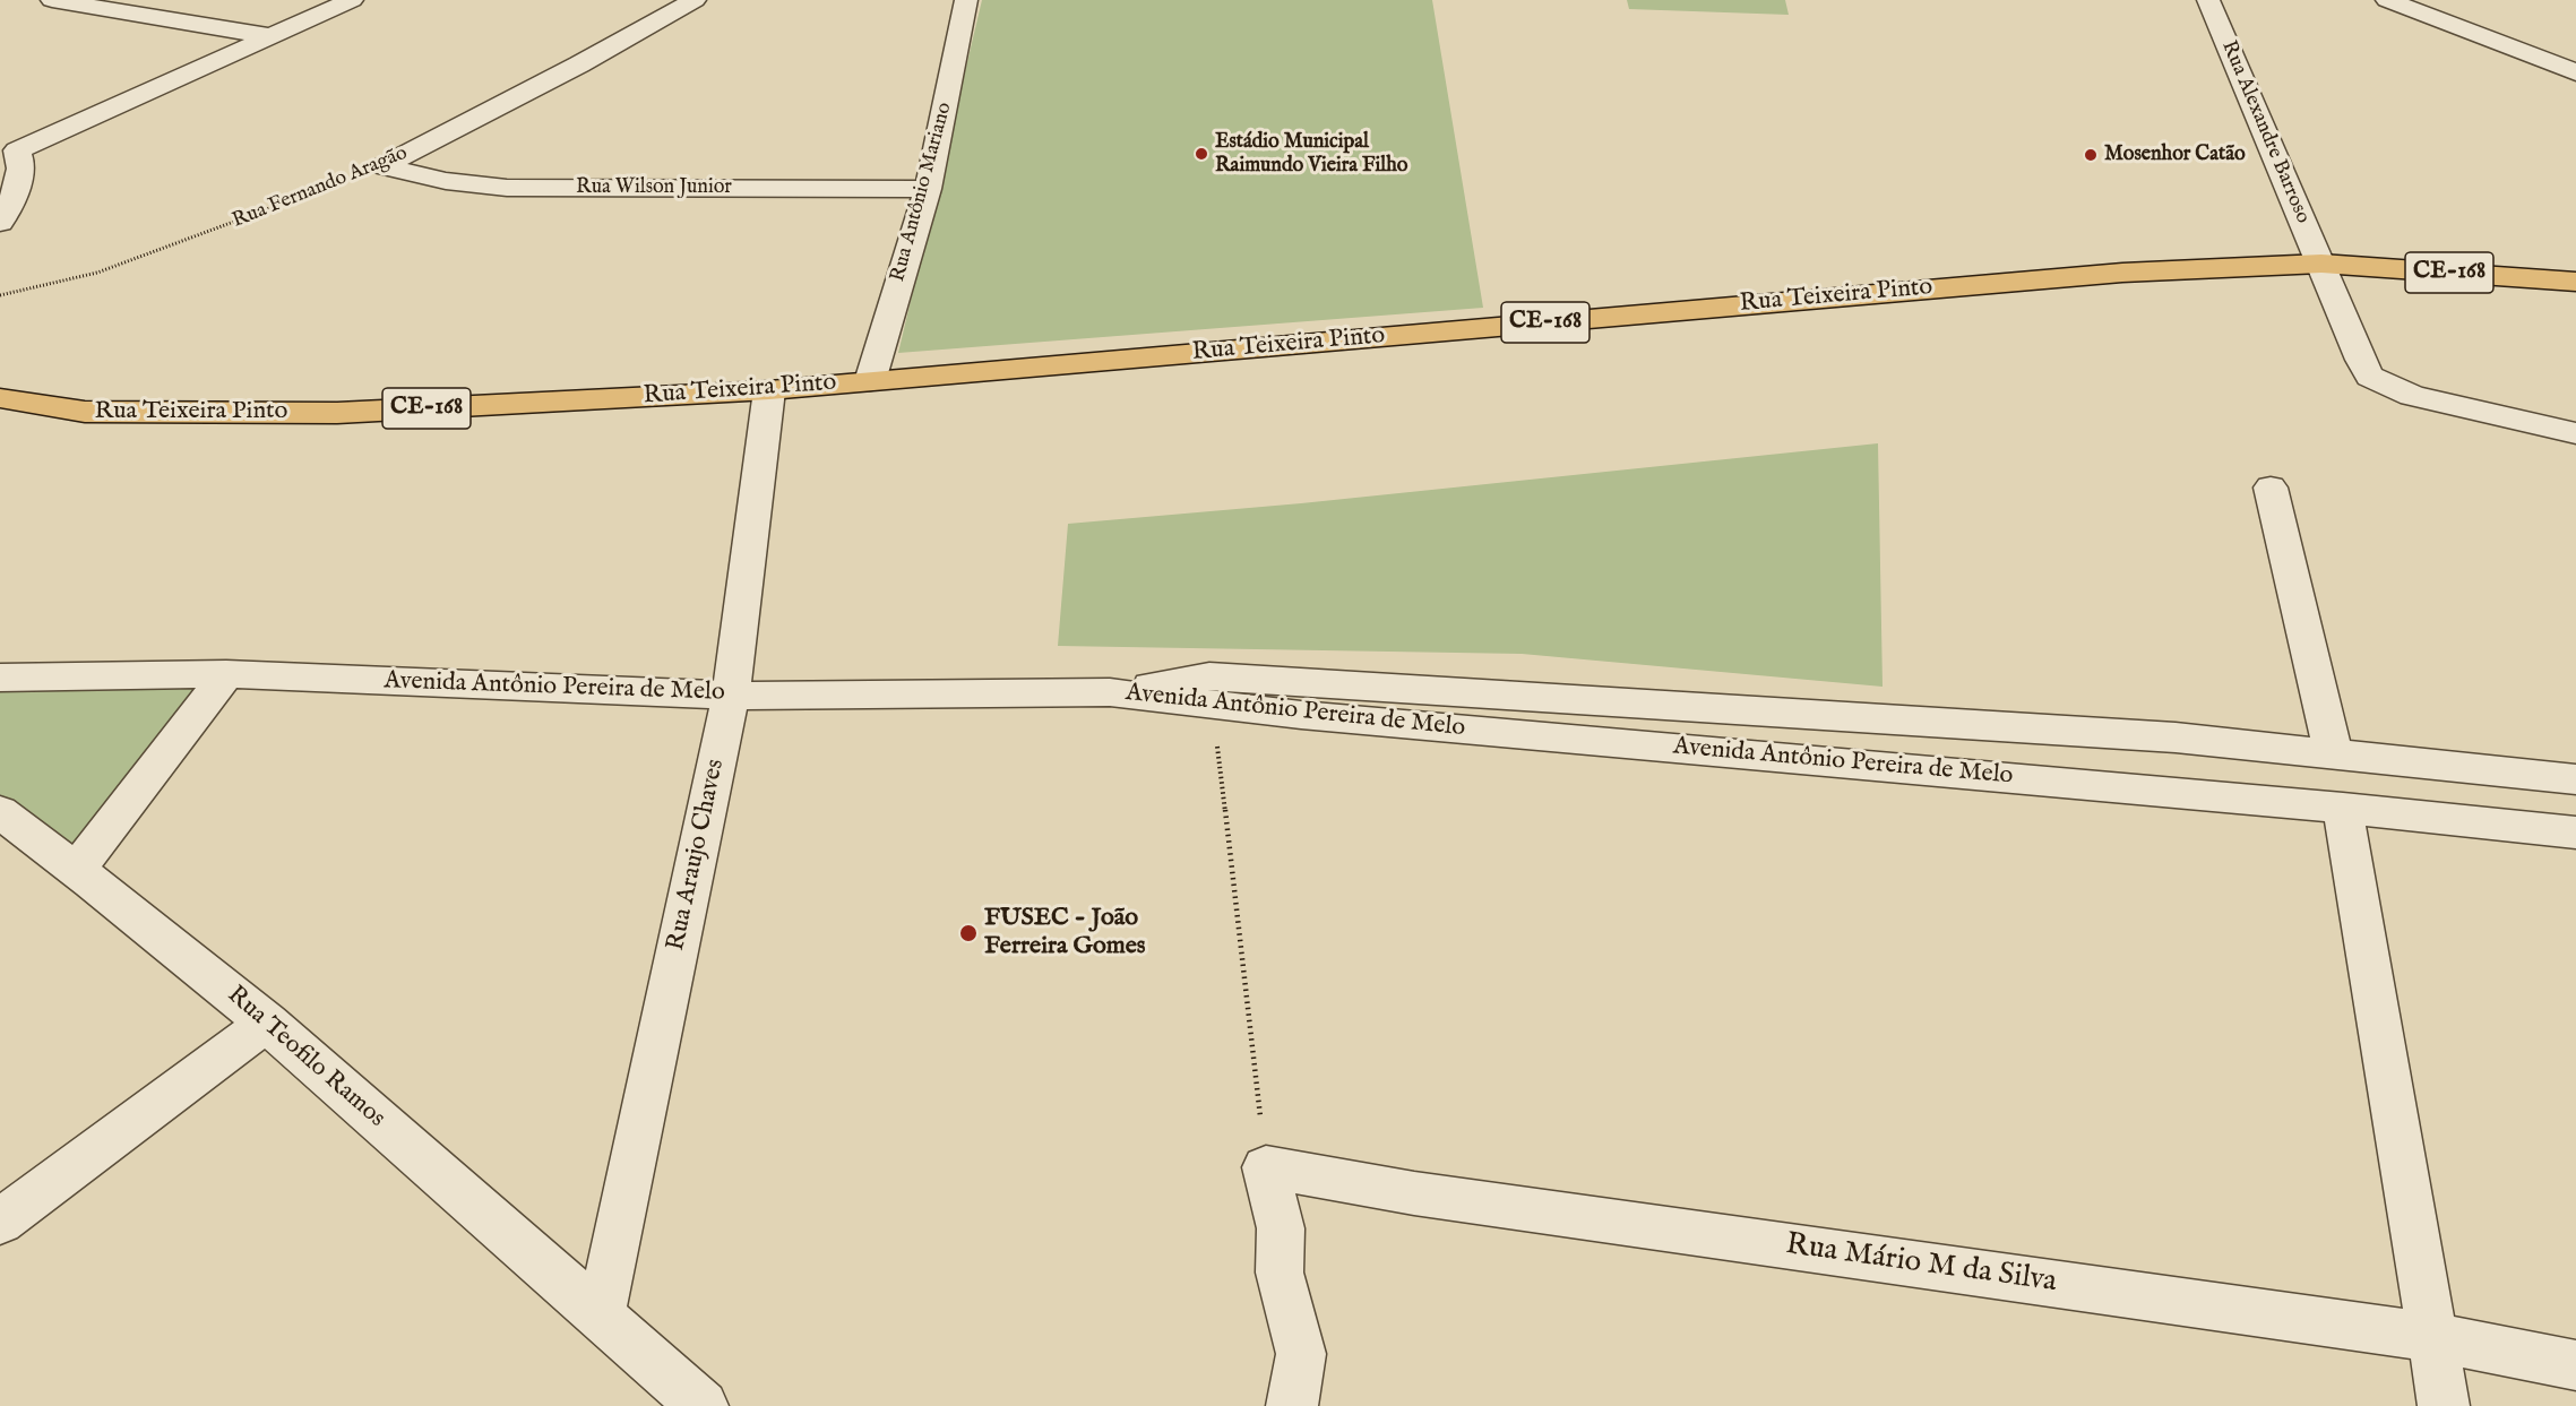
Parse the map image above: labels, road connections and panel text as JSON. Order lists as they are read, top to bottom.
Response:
{
  "streets": {
    "main road": ["CE-168", "Rua Teixeira Pinto"],
    "street": [
      "Rua Alexandre Barroso",
      "Rua Fernando Aragão",
      "Rua Wilson Junior",
      "Rua Antônio Mariano",
      "Avenida Antônio Pereira de Melo",
      "Rua Araujo Chaves",
      "Rua Teofilo Ramos",
      "Rua Mário M da Silva"
    ]
  },
  "crossings": [
    ["Rua Alexandre Barroso", "Rua Teixeira Pinto"],
    ["Rua Fernando Aragão", "Rua Wilson Junior"],
    ["Rua Wilson Junior", "Rua Antônio Mariano"],
    ["Rua Antônio Mariano", "Rua Teixeira Pinto"],
    ["Rua Teixeira Pinto", "Rua Araujo Chaves"],
    ["Avenida Antônio Pereira de Melo", "Rua Araujo Chaves"],
    ["Rua Araujo Chaves", "Rua Teofilo Ramos"]
  ],
  "places": ["Estádio Municipal Raimundo Vieira Filho", "Mosenhor Catão", "FUSEC - João Ferreira Gomes"]
}
